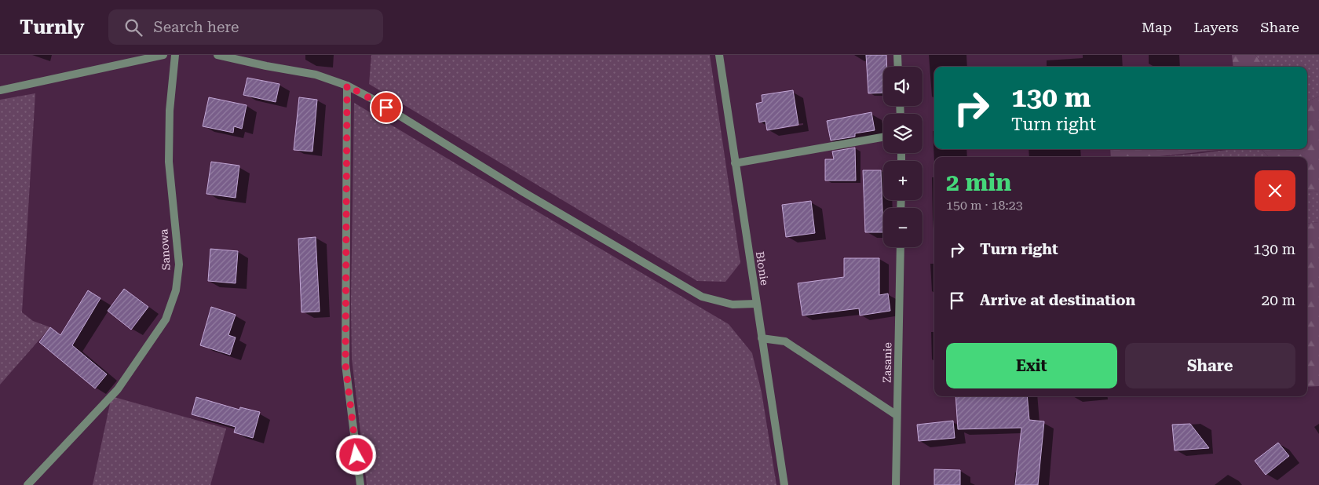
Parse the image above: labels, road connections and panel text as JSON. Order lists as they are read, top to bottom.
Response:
{
  "streets": {
    "street": ["Sanowa", "Błonie", "Zasanie"]
  },
  "page": {
    "header": "Turnly",
    "search": "Search here",
    "nav": ["Map", "Layers", "Share"],
    "map_buttons": ["+", "−"],
    "turn": ["130 m", "Turn right"],
    "heading": ["2 min", "150 m · 18:23"],
    "list": [
      {
        "name": "Turn right",
        "value": "130 m"
      },
      {
        "name": "Arrive at destination",
        "value": "20 m"
      }
    ],
    "buttons": ["Exit", "Share"]
  }
}
